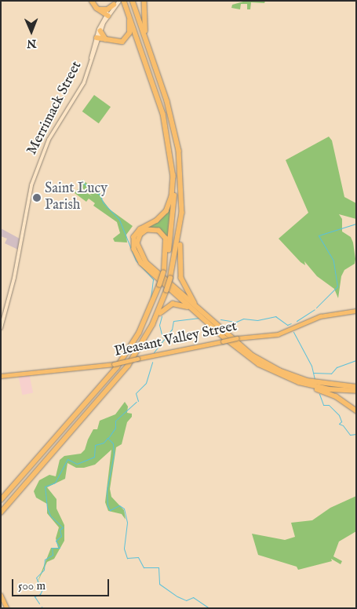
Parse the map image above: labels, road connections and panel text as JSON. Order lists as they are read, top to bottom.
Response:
{
  "streets": {
    "main road": ["Merrimack Street", "Pleasant Valley Street"]
  },
  "places": ["Saint Lucy Parish"],
  "scale_bar": "500 m",
  "north": "bottom"
}
